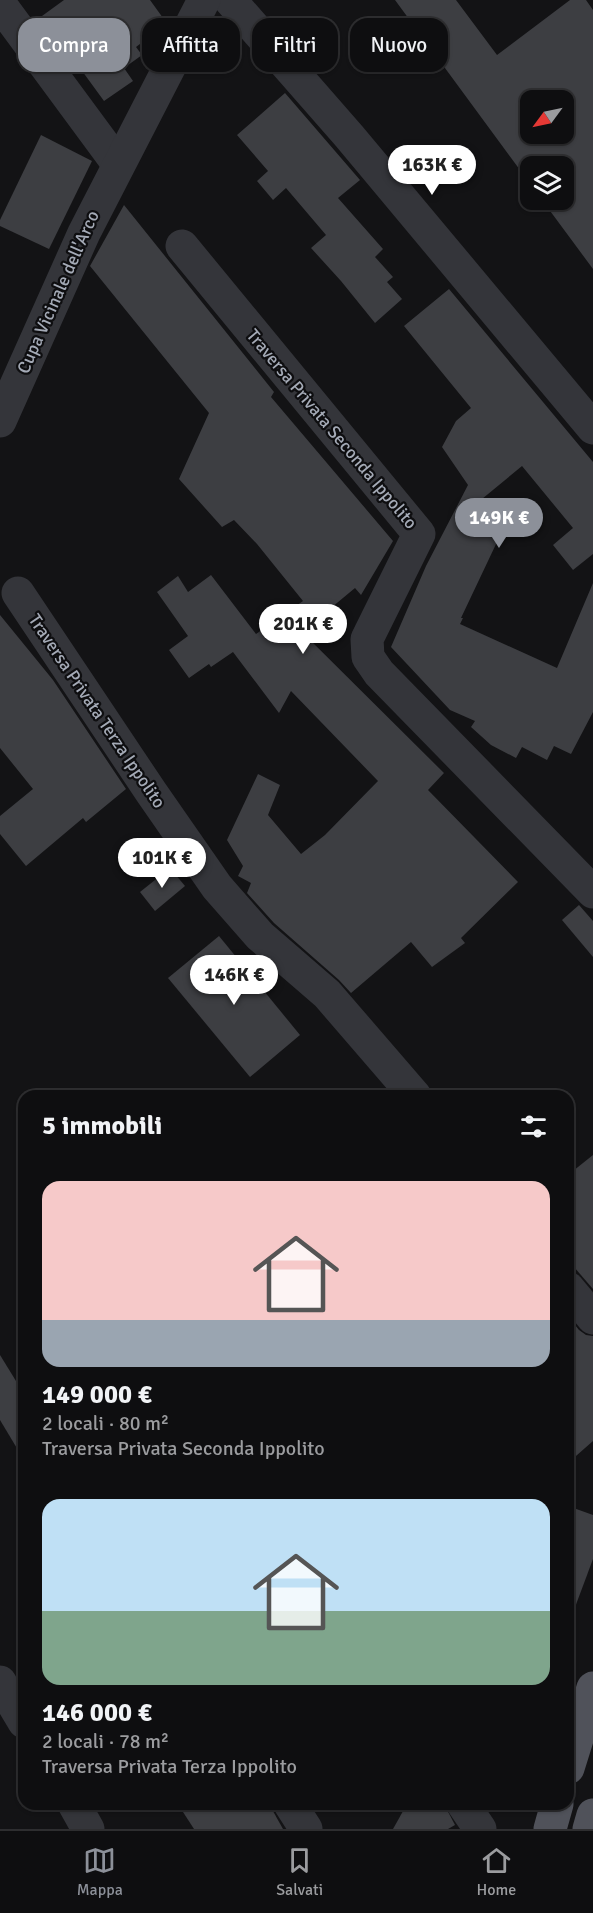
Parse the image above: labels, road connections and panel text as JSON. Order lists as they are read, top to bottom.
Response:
{
  "streets": {
    "street": ["Cupa Vicinale dell'Arco", "Traversa Privata Seconda Ippolito", "Traversa Privata Terza Ippolito"]
  },
  "north": "bottom left",
  "page": {
    "chip": [
      "Compra",
      "Affitta",
      "Filtri",
      "Nuovo"
    ],
    "price": [
      "163K €",
      "149K €",
      "201K €",
      "101K €",
      "146K €"
    ],
    "heading": "5 immobili",
    "list": [
      {
        "name": "149 000 €",
        "note": "2 locali · 80 m² · Traversa Privata Seconda Ippolito"
      },
      {
        "name": "146 000 €",
        "note": "2 locali · 78 m² · Traversa Privata Terza Ippolito"
      }
    ],
    "tabs": ["Mappa", "Salvati", "Home"]
  }
}
